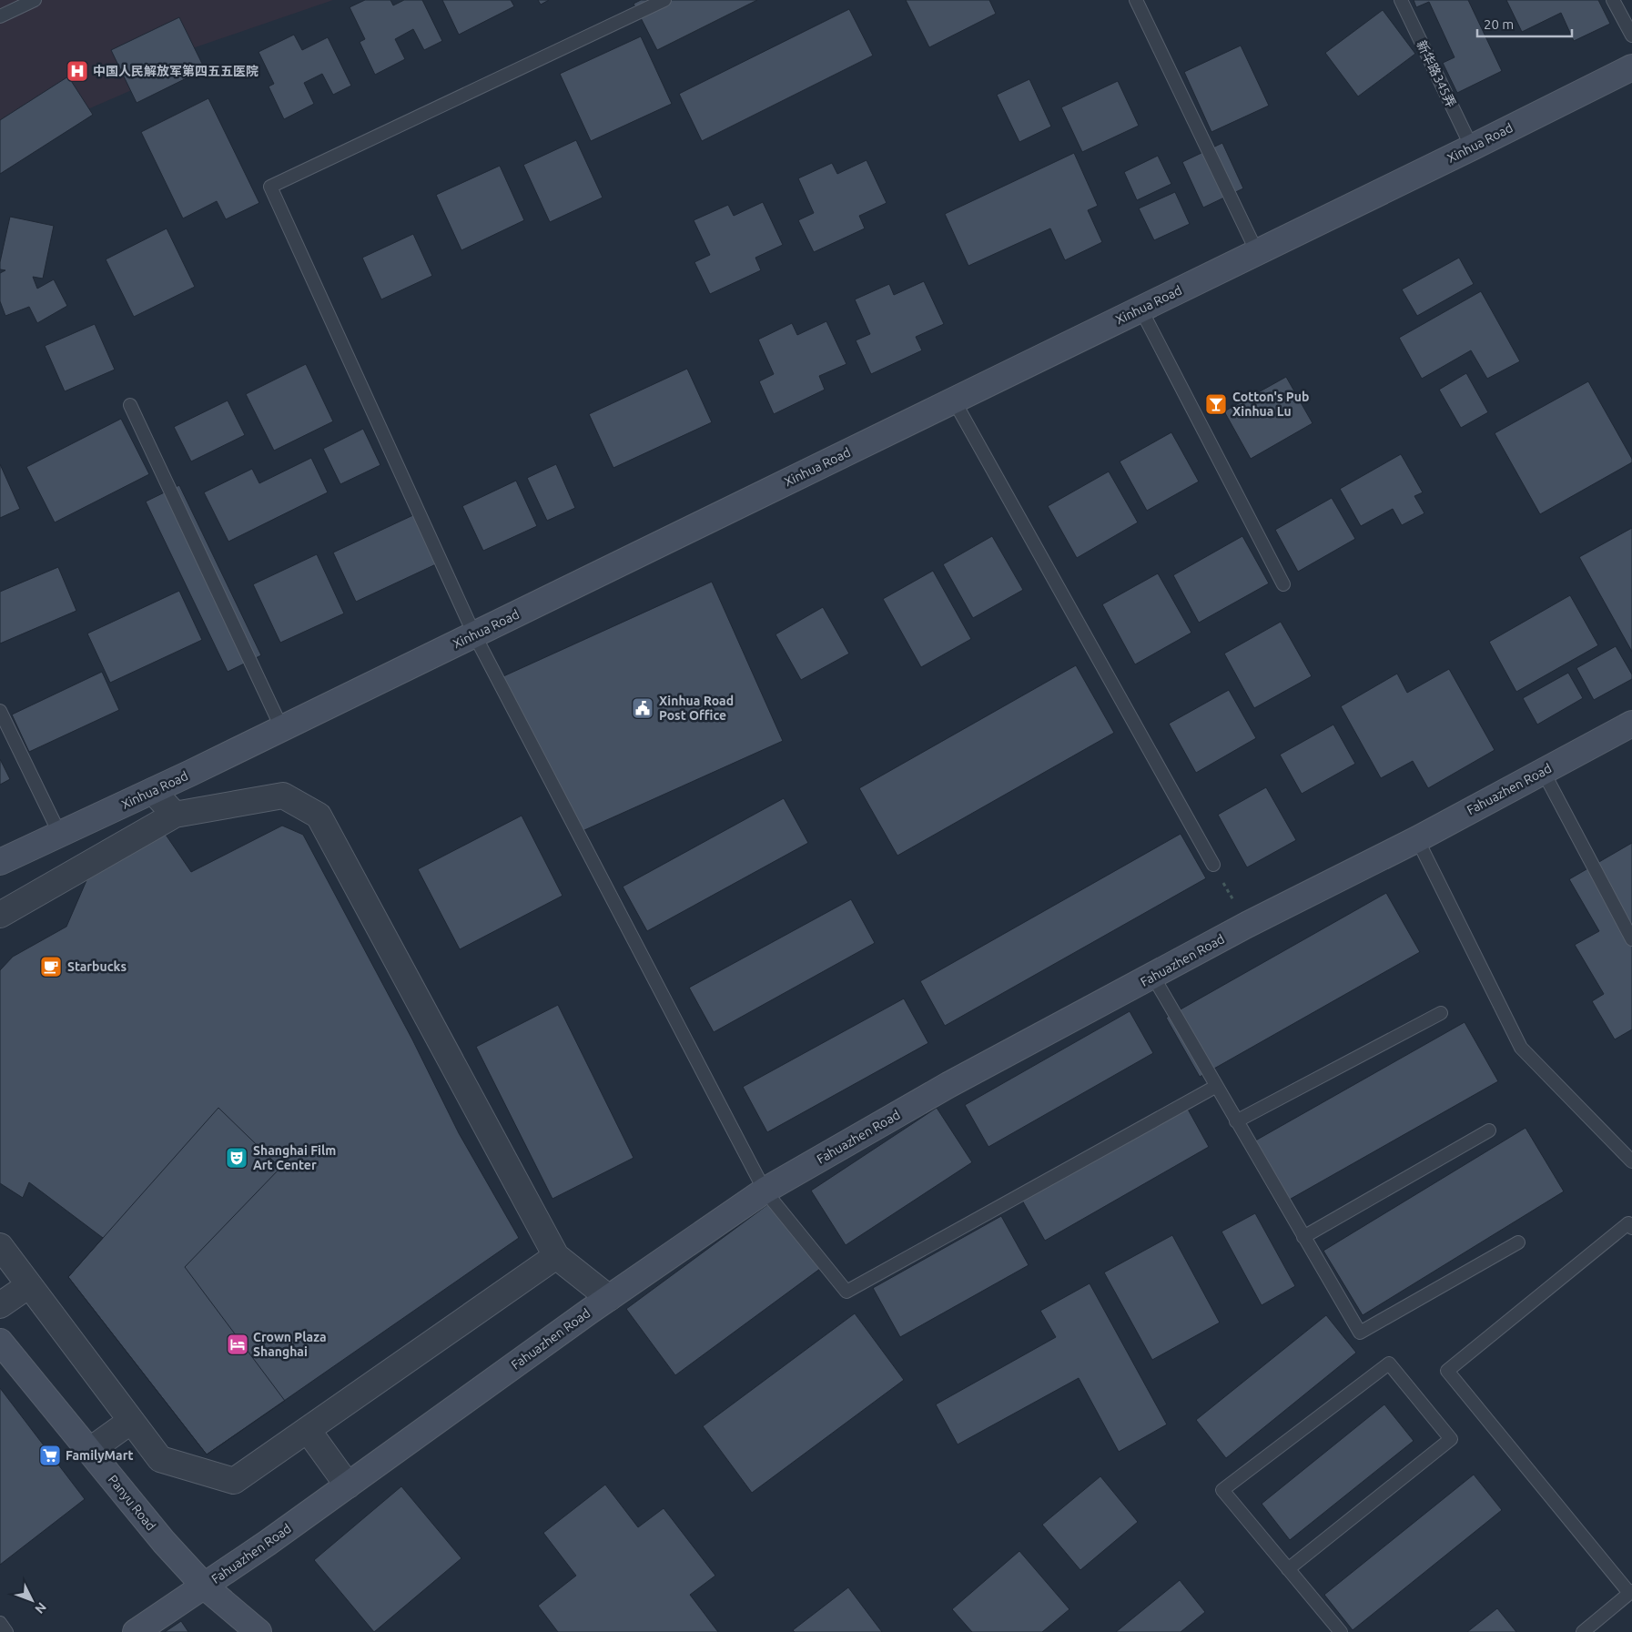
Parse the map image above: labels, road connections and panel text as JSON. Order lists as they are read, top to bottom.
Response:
{
  "streets": {
    "street": ["Xinhua Road", "Fahuazhen Road", "Panyu Road"],
    "lane": ["新华路345弄"]
  },
  "crossings": [
    ["新华路345弄", "Xinhua Road"],
    ["Fahuazhen Road", "Panyu Road"]
  ],
  "places": {
    "hospital": ["中国人民解放军第四五五医院"],
    "bar": ["Cotton's Pub Xinhua Lu"],
    "public building": ["Xinhua Road Post Office"],
    "cafe": ["Starbucks"],
    "theatre": ["Shanghai Film Art Center"],
    "hotel": ["Crown Plaza Shanghai"],
    "supermarket": ["FamilyMart"]
  },
  "scale_bar": "20 m",
  "north": "bottom right"
}
